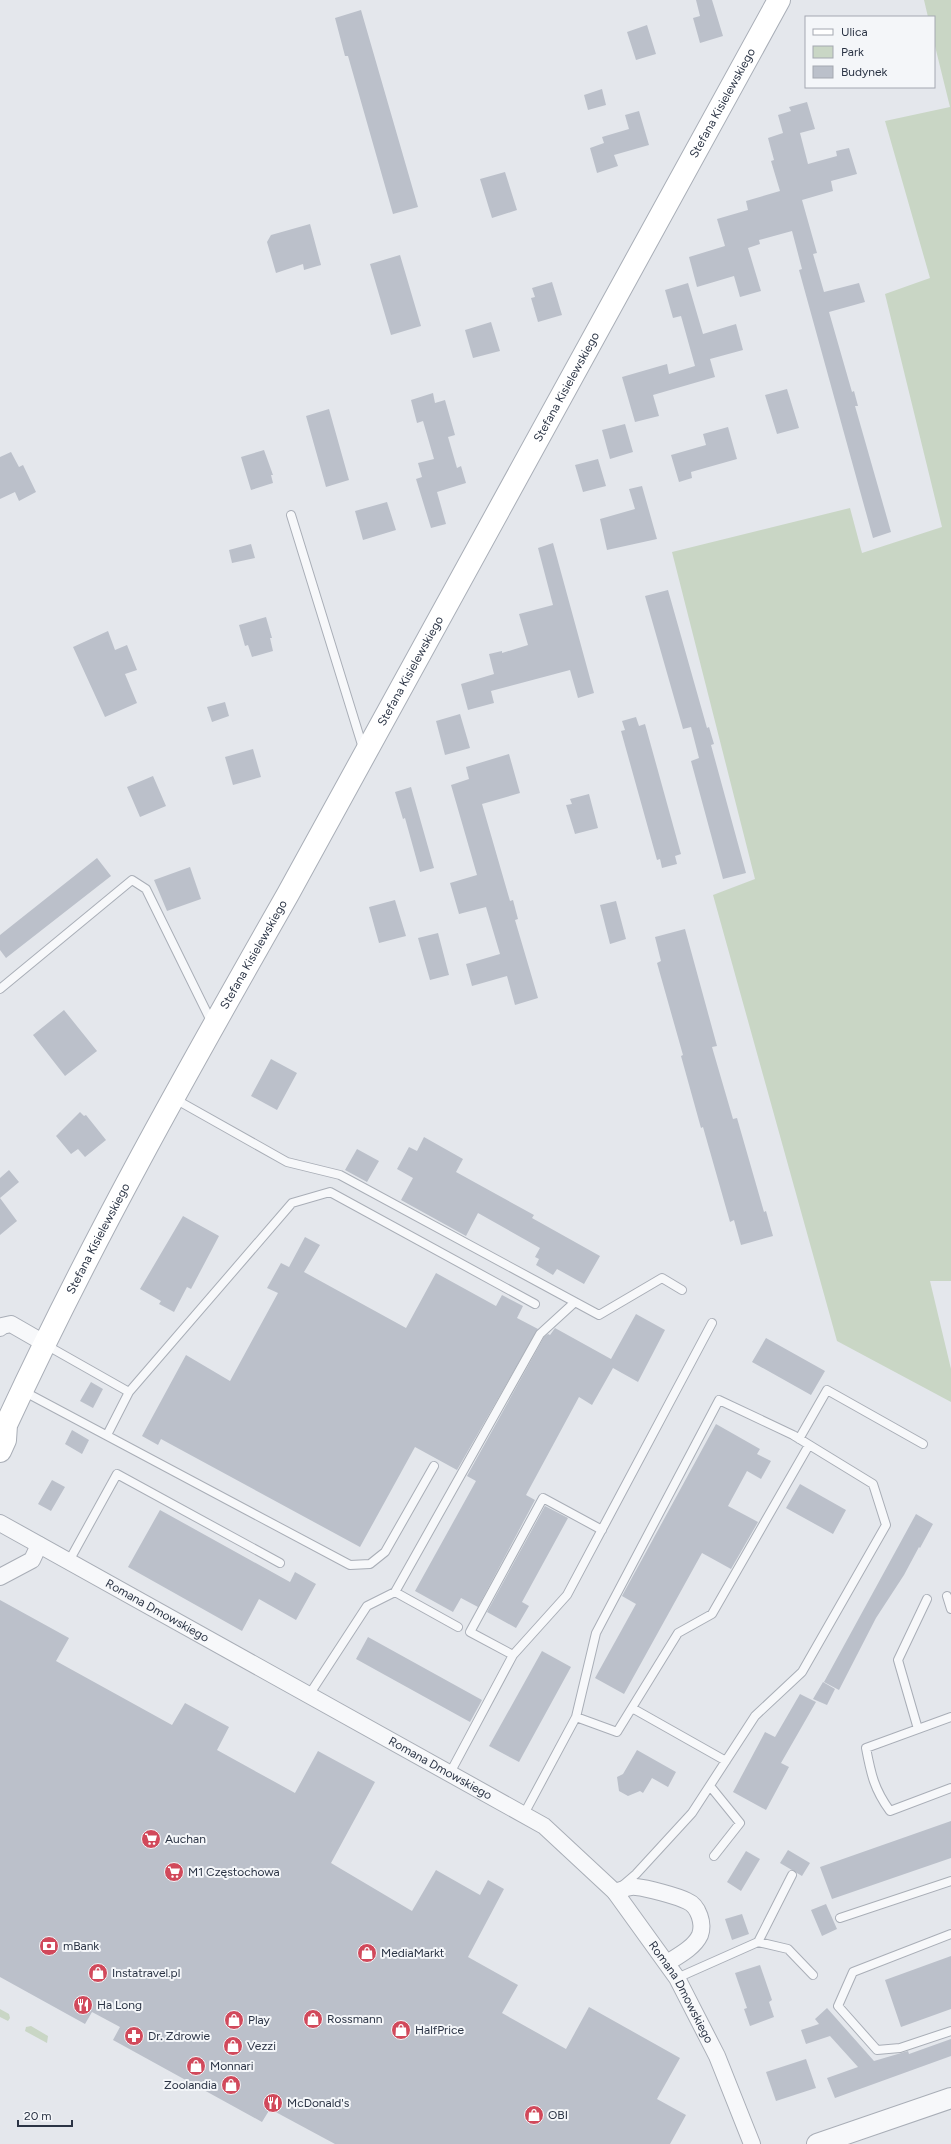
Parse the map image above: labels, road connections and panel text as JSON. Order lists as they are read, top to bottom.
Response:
{
  "streets": {
    "main road": ["Stefana Kisielewskiego"],
    "street": ["Romana Dmowskiego"]
  },
  "places": {
    "supermarket": ["Auchan", "M1 Częstochowa"],
    "bank": ["mBank"],
    "shop": [
      "MediaMarkt",
      "Instatravel.pl",
      "Rossmann",
      "Play",
      "HalfPrice",
      "Vezzi",
      "Monnari",
      "Zoolandia",
      "OBI"
    ],
    "restaurant": ["Ha Long", "McDonald's"],
    "pharmacy": ["Dr. Zdrowie"]
  },
  "legend": ["Ulica", "Park", "Budynek"],
  "scale_bar": "20 m"
}
